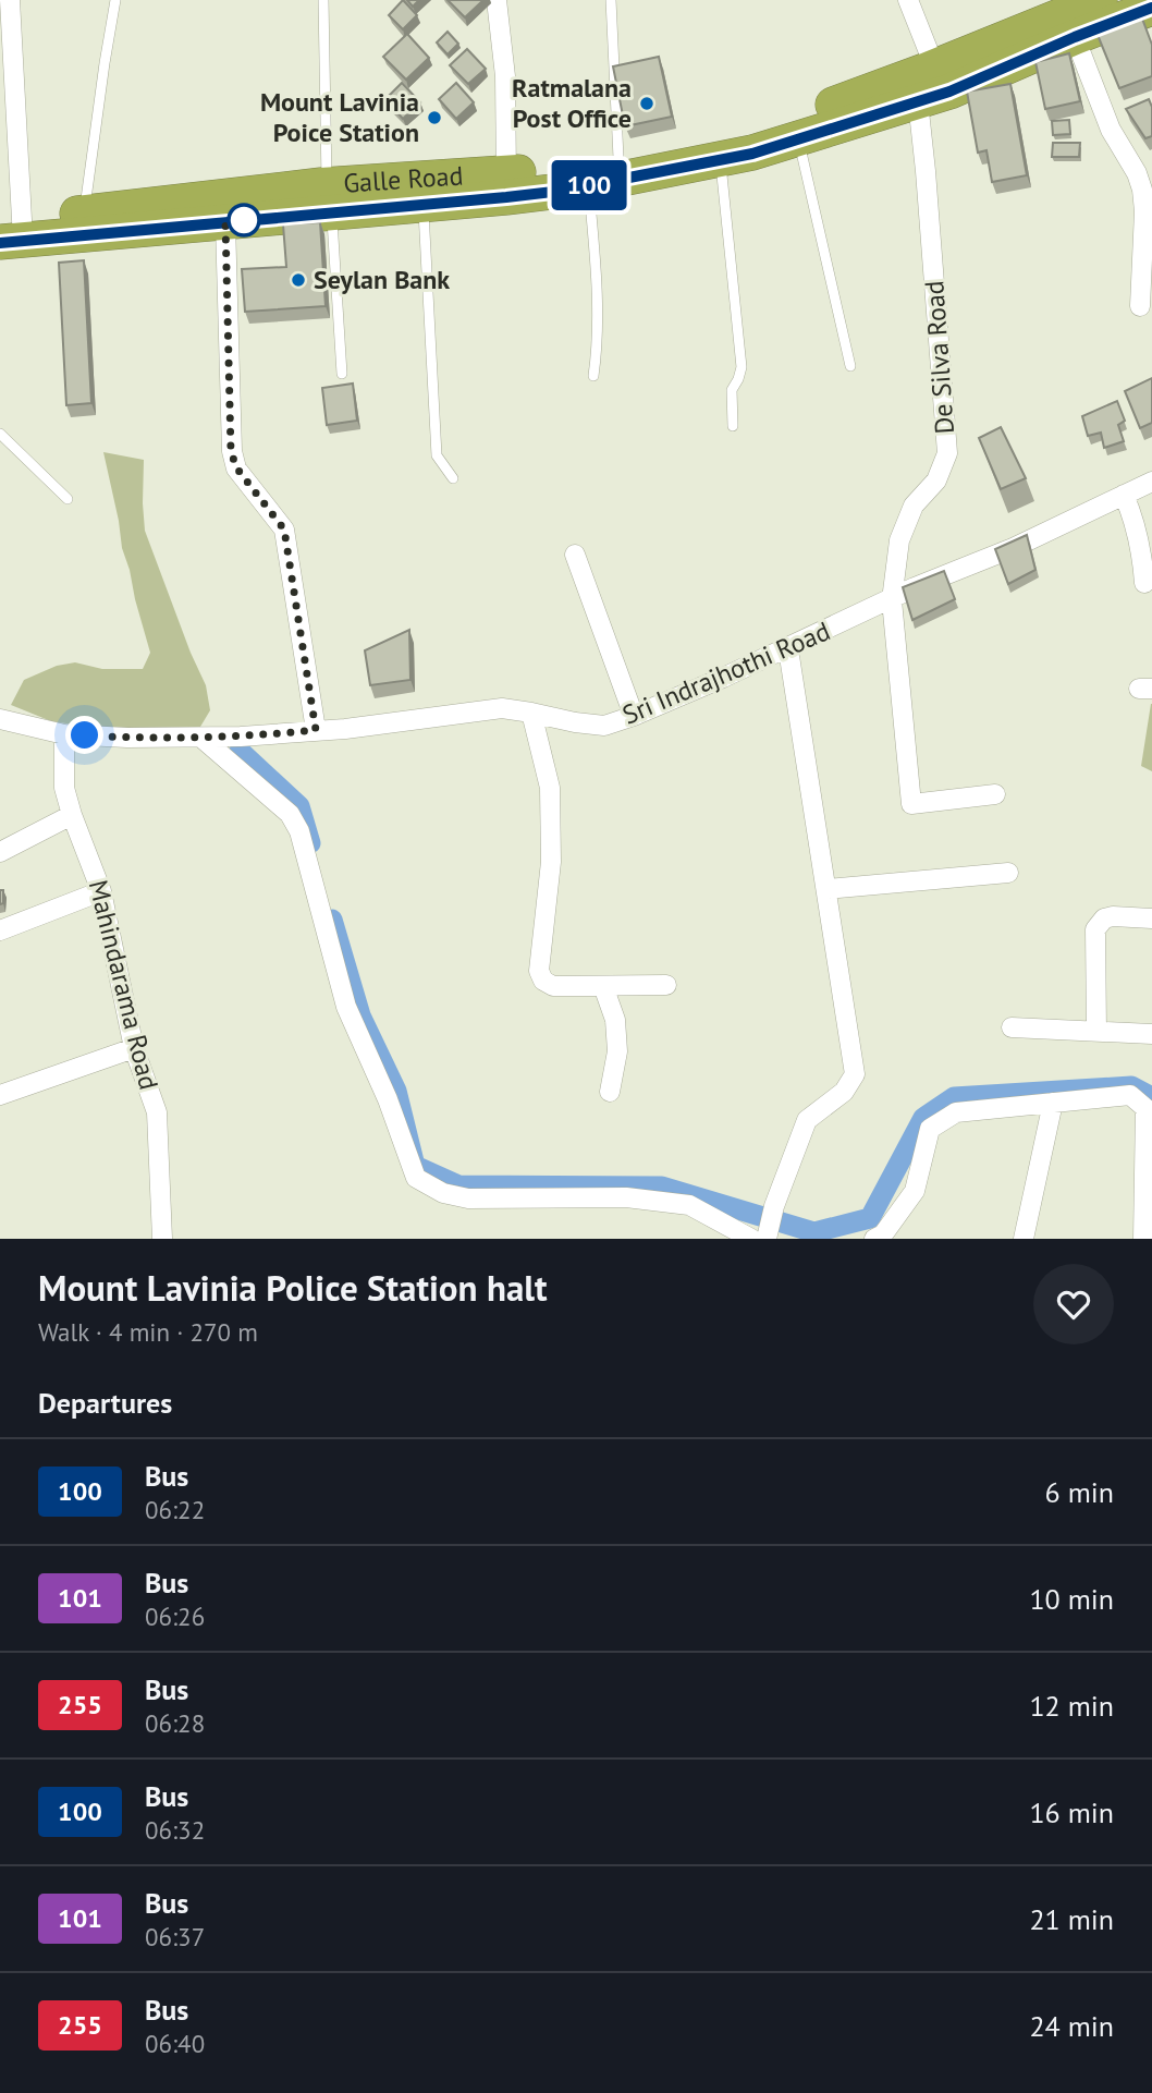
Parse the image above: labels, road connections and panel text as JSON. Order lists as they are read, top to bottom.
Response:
{
  "streets": {
    "highway": ["Galle Road"],
    "street": ["De Silva Road", "Sri Indrajhothi Road", "Mahindarama Road"]
  },
  "crossings": [
    ["Galle Road", "De Silva Road"],
    ["De Silva Road", "Sri Indrajhothi Road"],
    ["Sri Indrajhothi Road", "Mahindarama Road"]
  ],
  "places": ["Ratmalana Post Office", "Mount Lavinia Poice Station", "Seylan Bank"],
  "lines": ["bus line 100"],
  "page": {
    "on_map": "100",
    "heading": [
      ["Mount Lavinia Police Station halt", "Walk · 4 min · 270 m"],
      "Departures"
    ],
    "list": [
      {
        "mark": "100",
        "name": "Bus",
        "note": "06:22",
        "value": "6 min"
      },
      {
        "mark": "101",
        "name": "Bus",
        "note": "06:26",
        "value": "10 min"
      },
      {
        "mark": "255",
        "name": "Bus",
        "note": "06:28",
        "value": "12 min"
      },
      {
        "mark": "100",
        "name": "Bus",
        "note": "06:32",
        "value": "16 min"
      },
      {
        "mark": "101",
        "name": "Bus",
        "note": "06:37",
        "value": "21 min"
      },
      {
        "mark": "255",
        "name": "Bus",
        "note": "06:40",
        "value": "24 min"
      }
    ]
  }
}
